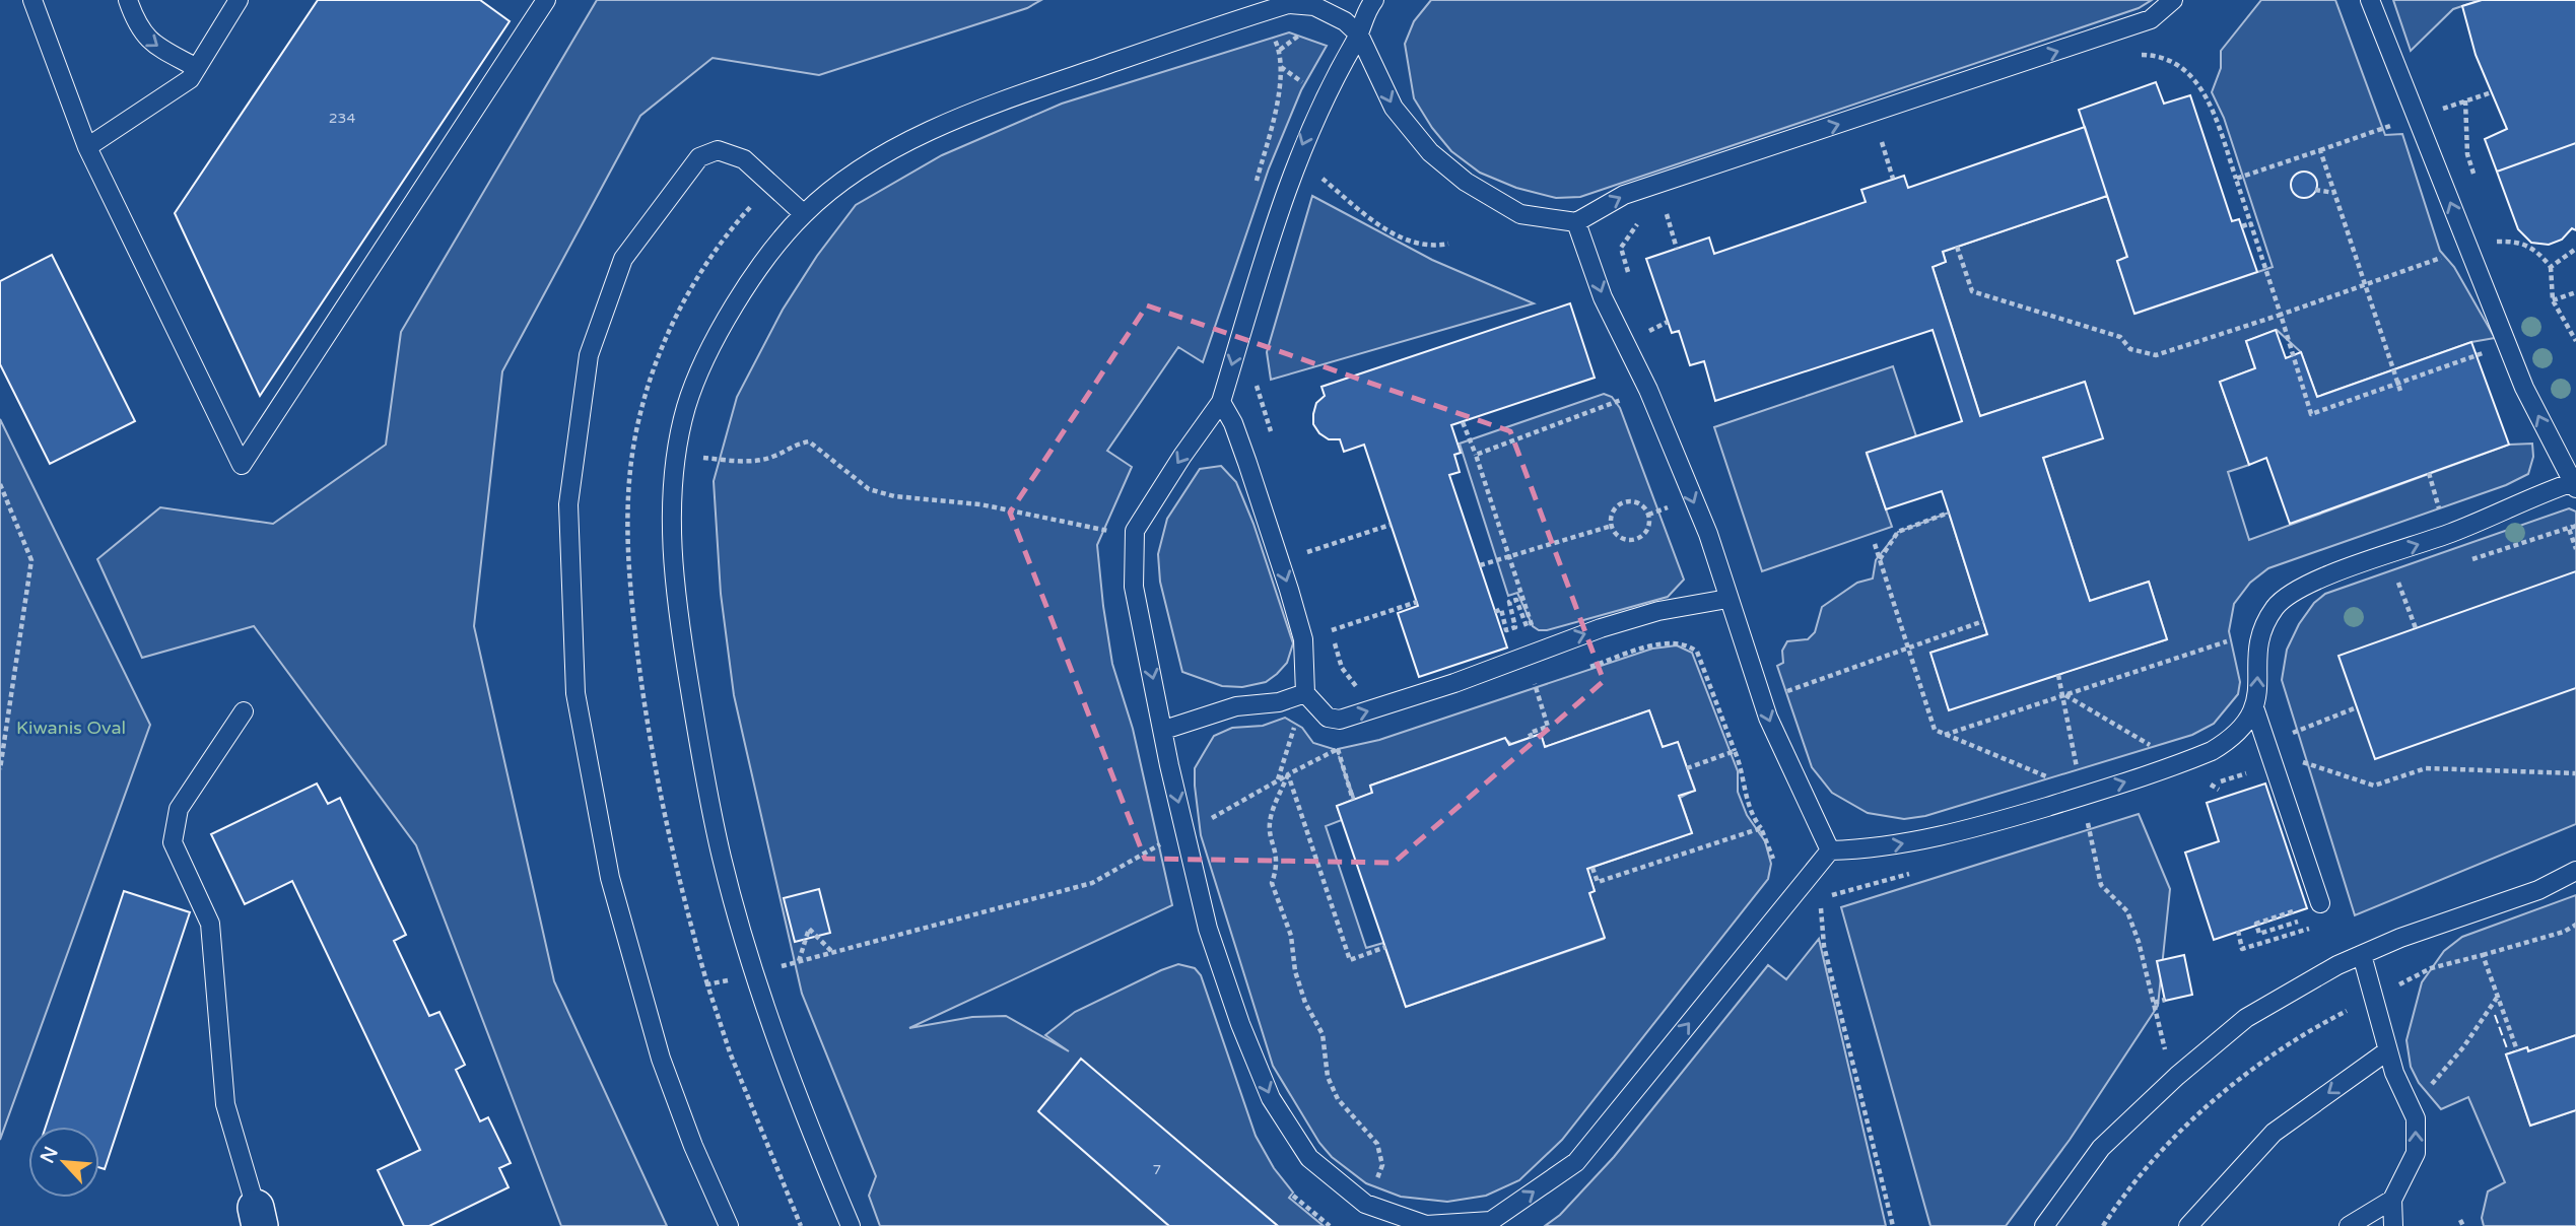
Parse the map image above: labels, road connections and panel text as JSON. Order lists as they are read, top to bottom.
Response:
{
  "parks": ["Kiwanis Oval"],
  "house_numbers": ["234", "7"],
  "north": "top left"
}
